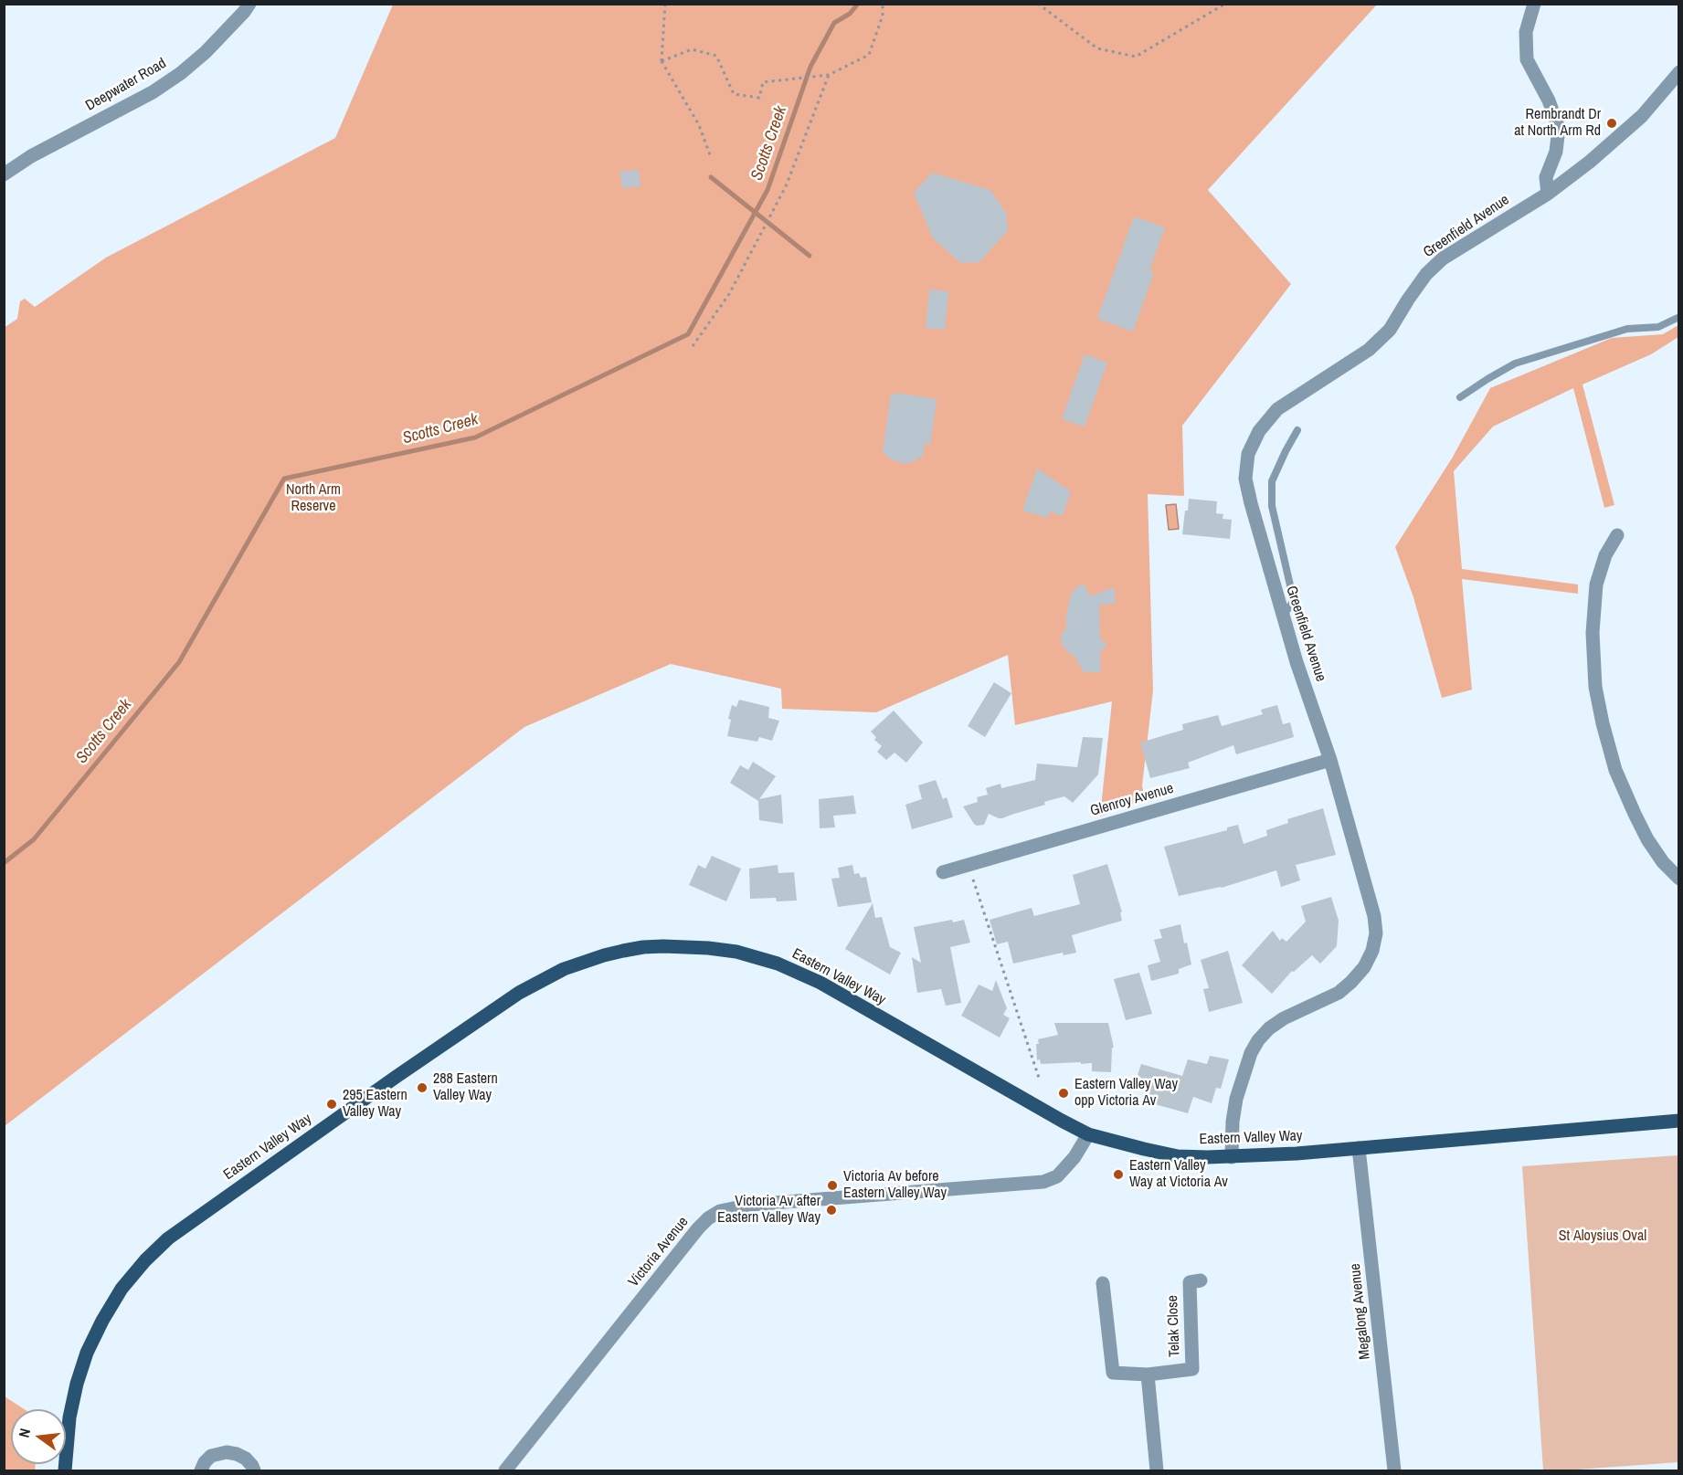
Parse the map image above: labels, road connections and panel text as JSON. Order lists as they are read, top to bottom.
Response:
{
  "streets": {
    "main road": ["Eastern Valley Way"],
    "street": [
      "Deepwater Road",
      "Greenfield Avenue",
      "Glenroy Avenue",
      "Victoria Avenue",
      "Megalong Avenue",
      "Telak Close"
    ]
  },
  "crossings": [
    ["Greenfield Avenue", "Glenroy Avenue"],
    ["Greenfield Avenue", "Eastern Valley Way"],
    ["Eastern Valley Way", "Victoria Avenue"],
    ["Eastern Valley Way", "Megalong Avenue"]
  ],
  "water": ["Scotts Creek"],
  "parks": ["North Arm Reserve", "St Aloysius Oval"],
  "places": [
    "Rembrandt Dr at North Arm Rd",
    "288 Eastern Valley Way",
    "Eastern Valley Way opp Victoria Av",
    "295 Eastern Valley Way",
    "Eastern Valley Way at Victoria Av",
    "Victoria Av before Eastern Valley Way",
    "Victoria Av after Eastern Valley Way"
  ],
  "north": "left"
}
